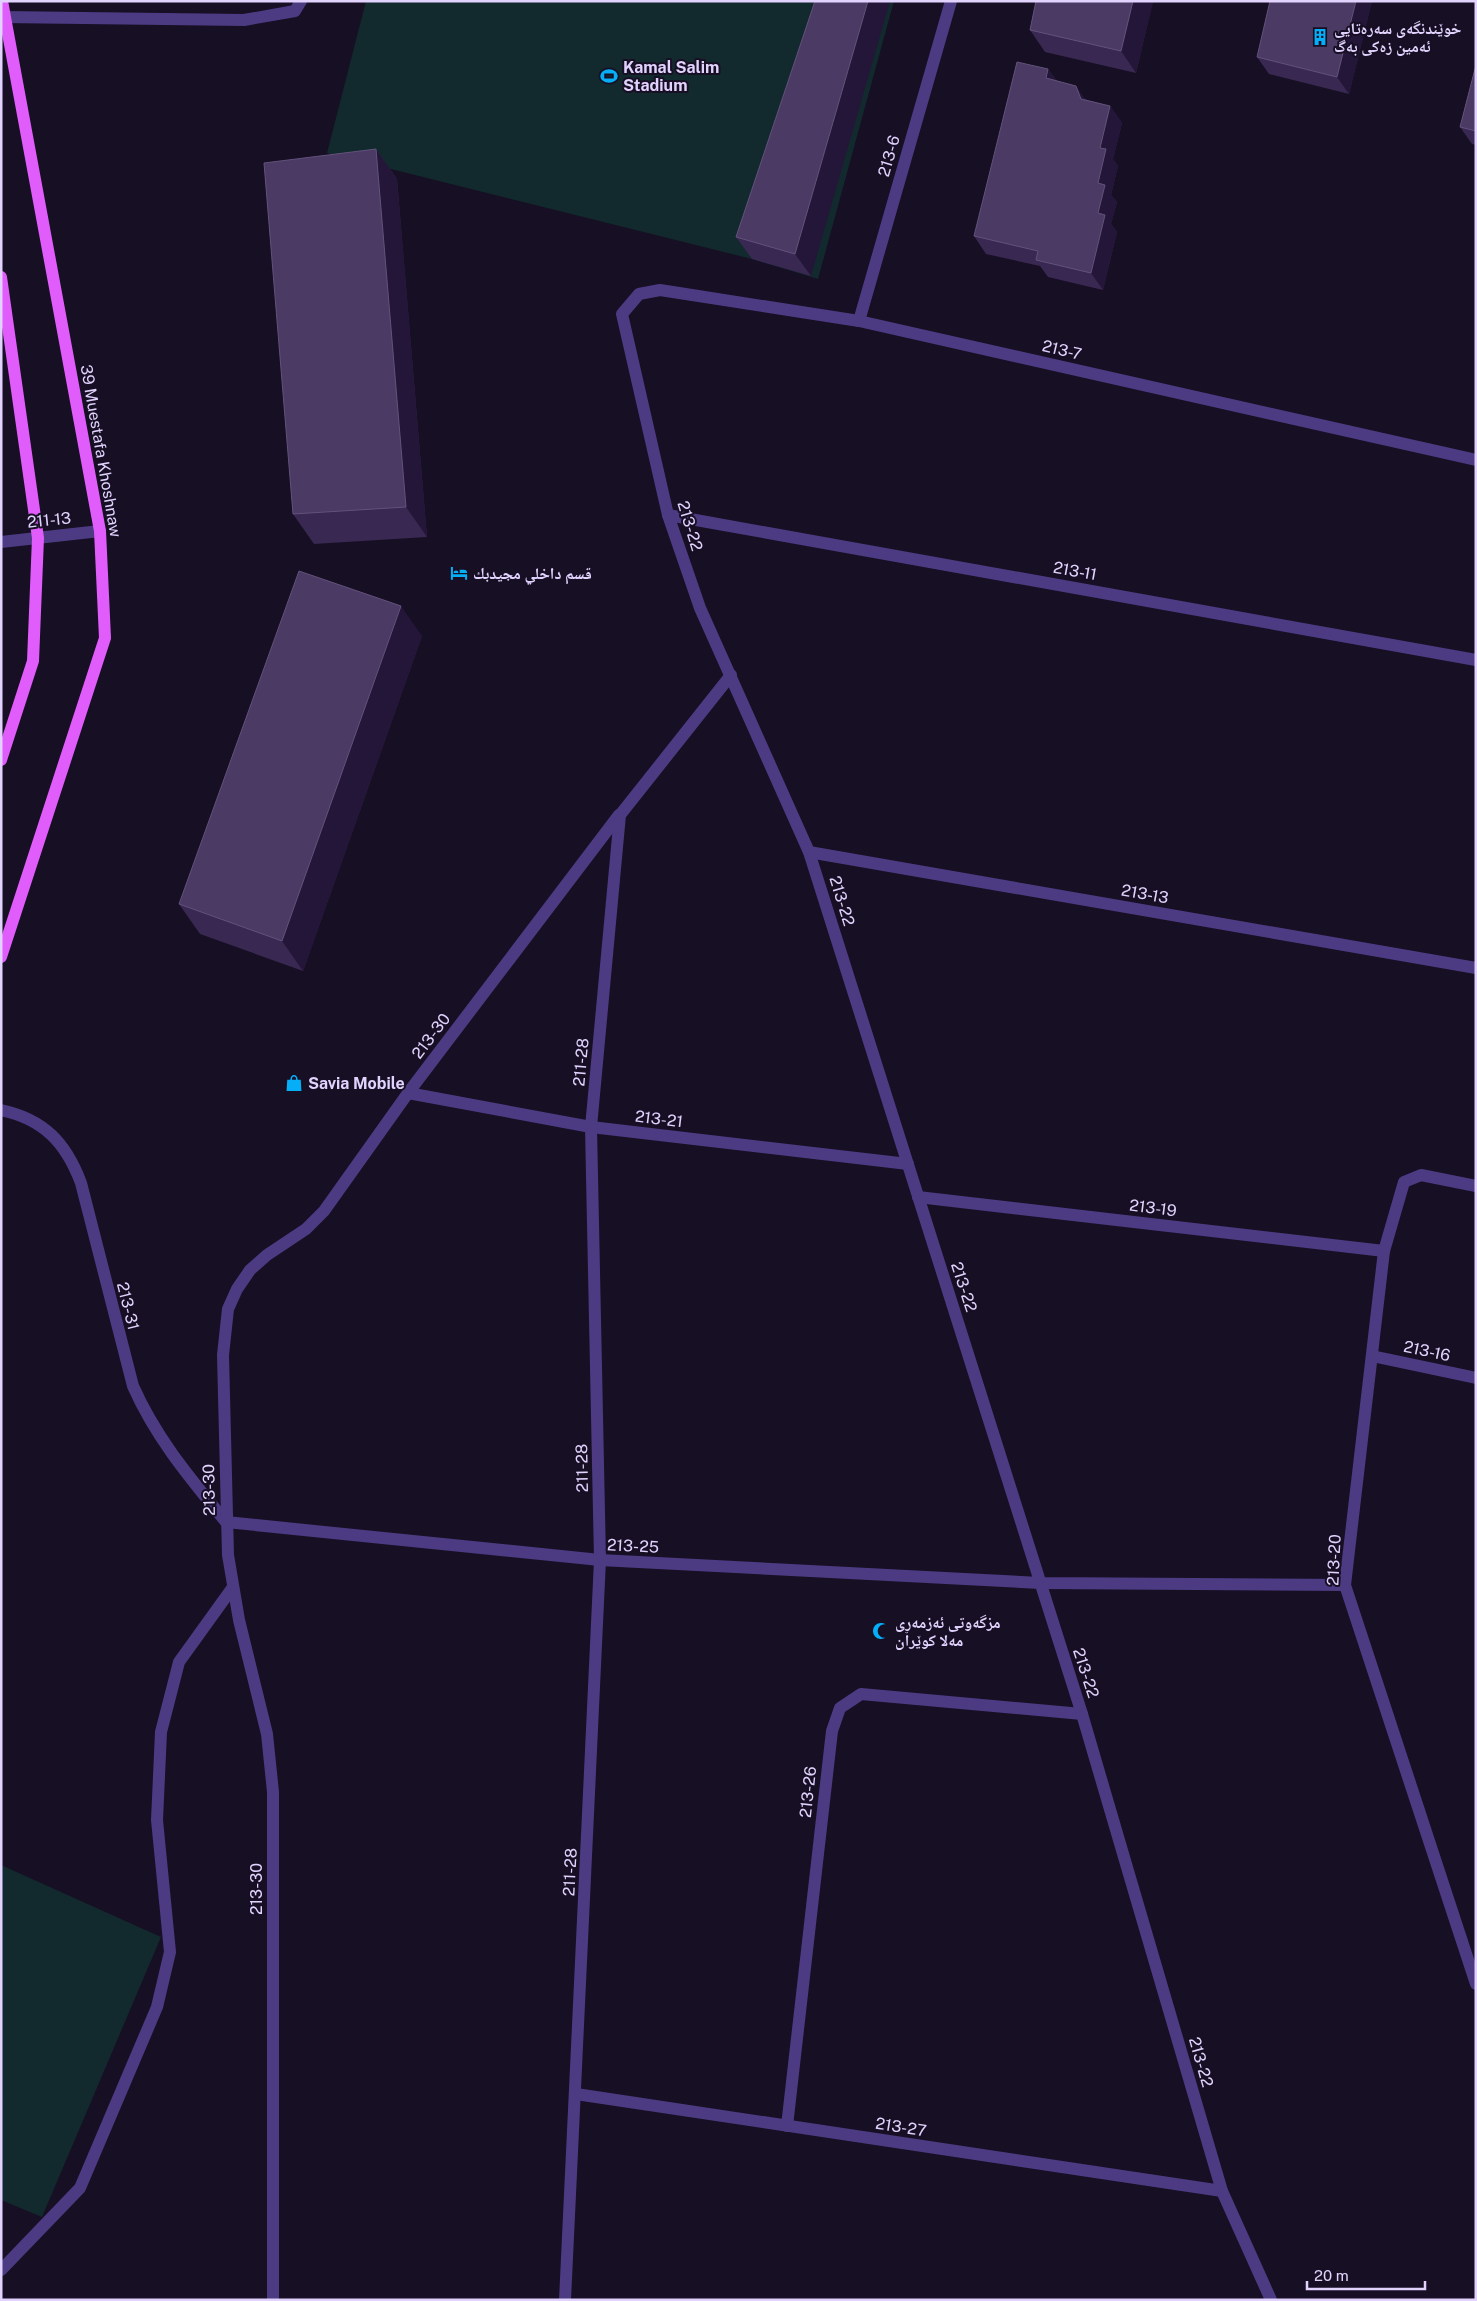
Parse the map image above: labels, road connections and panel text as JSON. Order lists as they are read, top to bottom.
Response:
{
  "streets": {
    "main road": ["39 Muestafa Khoshnaw"],
    "street": [
      "213-6",
      "213-7",
      "211-13",
      "213-22",
      "213-11",
      "213-13",
      "213-30",
      "211-28",
      "213-21",
      "213-19",
      "213-31",
      "213-16",
      "213-25",
      "213-20",
      "213-26",
      "213-27"
    ]
  },
  "crossings": [
    ["213-6", "213-7"],
    ["213-7", "213-22"],
    ["39 Muestafa Khoshnaw", "211-13"],
    ["213-22", "213-11"],
    ["213-22", "213-13"],
    ["213-22", "213-21"],
    ["213-22", "213-19"],
    ["213-22", "213-25"],
    ["213-22", "213-26"],
    ["213-22", "213-27"],
    ["213-30", "211-28"],
    ["213-30", "213-21"],
    ["213-30", "213-31"],
    ["213-30", "213-25"],
    ["211-28", "213-21"],
    ["211-28", "213-25"],
    ["211-28", "213-27"],
    ["213-19", "213-20"],
    ["213-31", "213-25"],
    ["213-16", "213-20"],
    ["213-25", "213-20"],
    ["213-26", "213-27"]
  ],
  "places": {
    "building": ["خوێندنگەی سەرەتایی ئەمین زەکی بەگ"],
    "sports": ["Kamal Salim Stadium"],
    "hotel": ["قسم داخلي مجيدبك"],
    "shop": ["Savia Mobile"],
    "mosque": ["مزگەوتی ئەزمەڕی مەلا کوێران"]
  },
  "scale_bar": "20 m"
}
